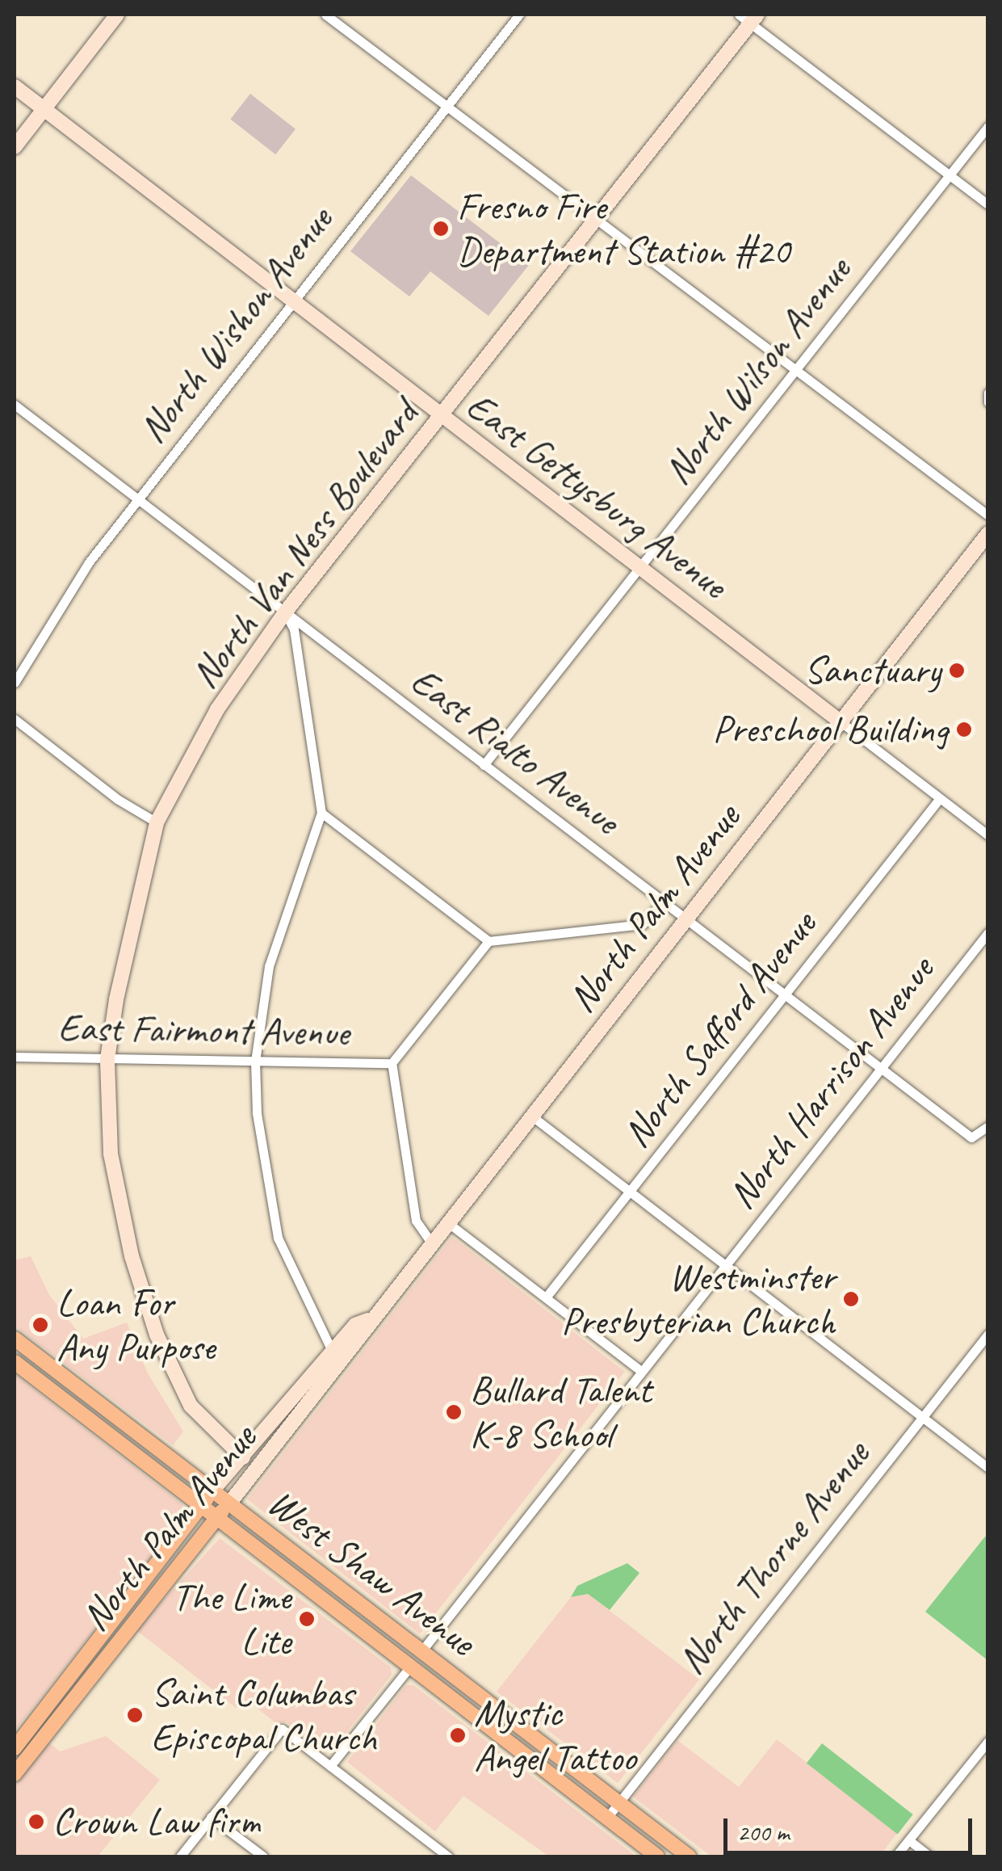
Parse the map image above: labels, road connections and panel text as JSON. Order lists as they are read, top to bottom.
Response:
{
  "streets": {
    "main road": ["North Palm Avenue", "West Shaw Avenue"],
    "street": [
      "North Wishon Avenue",
      "North Wilson Avenue",
      "East Gettysburg Avenue",
      "North Van Ness Boulevard",
      "East Rialto Avenue",
      "North Safford Avenue",
      "East Fairmont Avenue",
      "North Harrison Avenue",
      "North Thorne Avenue"
    ]
  },
  "crossings": [
    ["North Wishon Avenue", "East Gettysburg Avenue"],
    ["North Wishon Avenue", "East Rialto Avenue"],
    ["North Wilson Avenue", "East Gettysburg Avenue"],
    ["North Wilson Avenue", "East Rialto Avenue"],
    ["East Gettysburg Avenue", "North Van Ness Boulevard"],
    ["East Gettysburg Avenue", "North Palm Avenue"],
    ["East Gettysburg Avenue", "North Safford Avenue"],
    ["North Van Ness Boulevard", "East Rialto Avenue"],
    ["North Van Ness Boulevard", "North Palm Avenue"],
    ["North Van Ness Boulevard", "East Fairmont Avenue"],
    ["East Rialto Avenue", "North Palm Avenue"],
    ["East Rialto Avenue", "North Safford Avenue"],
    ["East Rialto Avenue", "North Harrison Avenue"],
    ["North Palm Avenue", "West Shaw Avenue"],
    ["North Harrison Avenue", "West Shaw Avenue"],
    ["North Thorne Avenue", "West Shaw Avenue"]
  ],
  "places": [
    "Fresno Fire Department Station #20",
    "Sanctuary",
    "Preschool Building",
    "Westminster Presbyterian Church",
    "Loan For Any Purpose",
    "Bullard Talent K-8 School",
    "The Lime Lite",
    "Saint Columbas Episcopal Church",
    "Mystic Angel Tattoo",
    "Crown Law firm"
  ],
  "scale_bar": "200 m"
}
